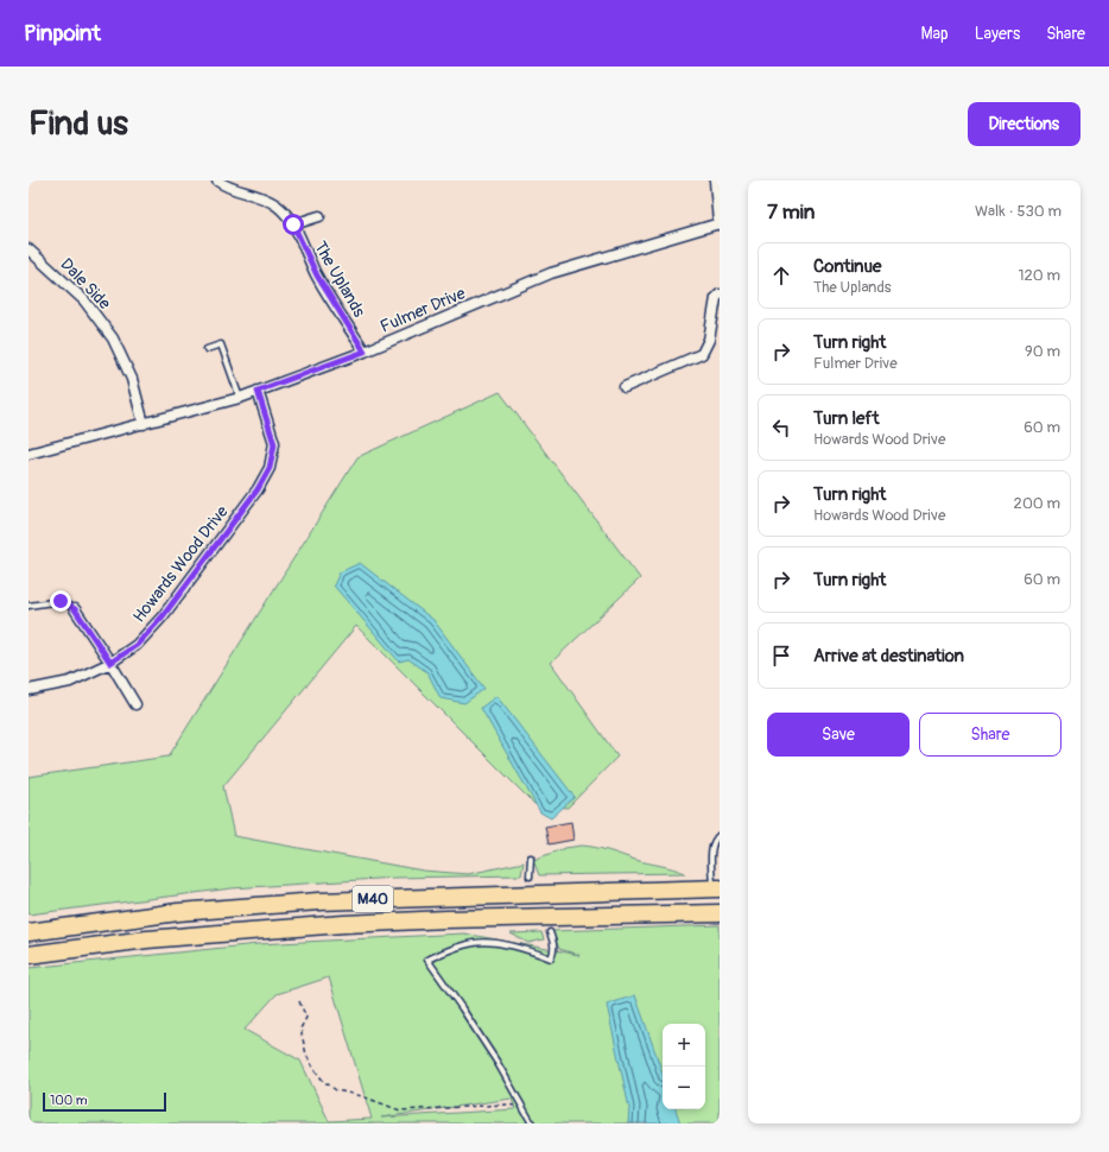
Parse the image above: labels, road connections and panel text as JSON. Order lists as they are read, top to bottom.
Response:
{
  "streets": {
    "highway": ["M40"],
    "street": [
      "The Uplands",
      "Dale Side",
      "Fulmer Drive",
      "Howards Wood Drive"
    ]
  },
  "crossings": [
    ["The Uplands", "Fulmer Drive"],
    ["Dale Side", "Fulmer Drive"],
    ["Fulmer Drive", "Howards Wood Drive"]
  ],
  "scale_bar": "100 m",
  "page": {
    "header": "Pinpoint",
    "nav": ["Map", "Layers", "Share"],
    "buttons": [
      "Directions",
      ["Save", "Share"]
    ],
    "title": "Find us",
    "heading": ["7 min", "Walk · 530 m"],
    "list": [
      ["Continue", "The Uplands", "120 m"],
      ["Turn right", "Fulmer Drive", "90 m"],
      ["Turn left", "Howards Wood Drive", "60 m"],
      ["Turn right", "Howards Wood Drive", "200 m"],
      ["Turn right", "60 m"],
      "Arrive at destination"
    ],
    "map_buttons": ["+", "−"],
    "scale": "100 m"
  }
}
